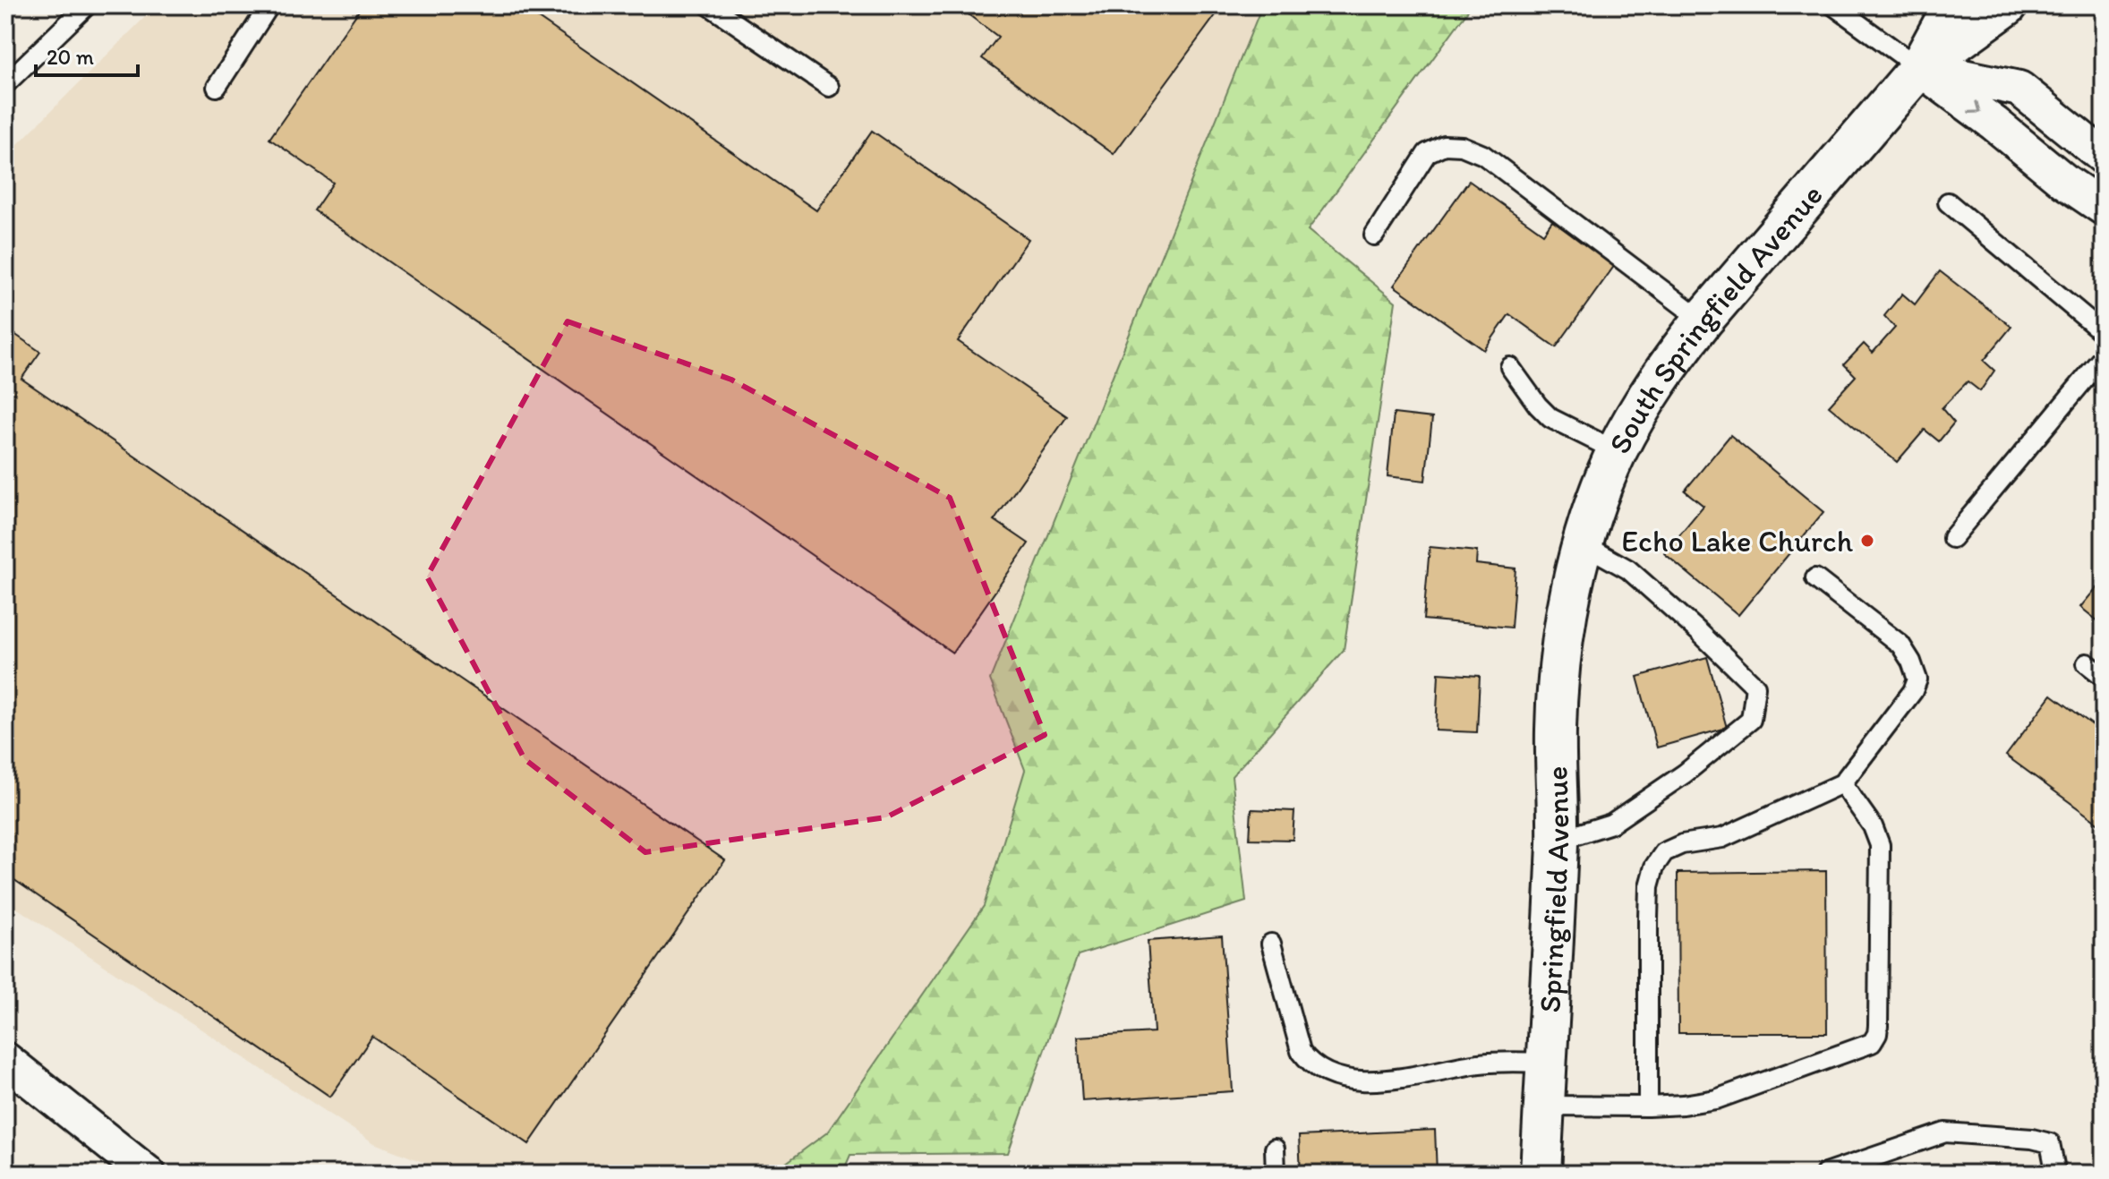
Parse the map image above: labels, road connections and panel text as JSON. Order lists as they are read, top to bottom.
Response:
{
  "streets": {
    "main road": ["South Springfield Avenue", "Springfield Avenue"]
  },
  "crossings": [
    ["South Springfield Avenue", "Springfield Avenue"]
  ],
  "places": ["Echo Lake Church"],
  "scale_bar": "20 m"
}
